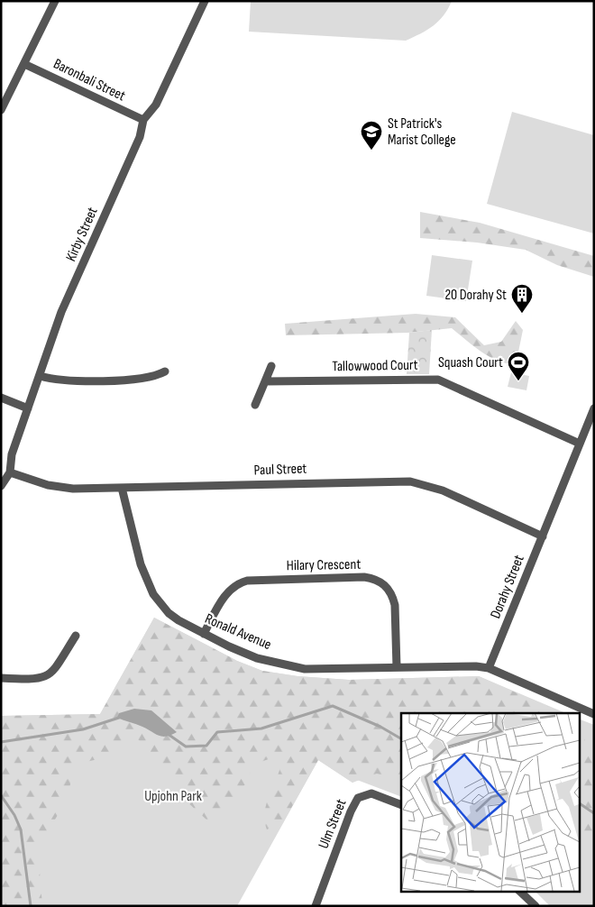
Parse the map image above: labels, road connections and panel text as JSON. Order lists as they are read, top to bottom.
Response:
{
  "streets": {
    "street": [
      "Baronbali Street",
      "Kirby Street",
      "Tallowwood Court",
      "Paul Street",
      "Hilary Crescent",
      "Dorahy Street",
      "Ronald Avenue",
      "Ulm Street"
    ]
  },
  "crossings": [
    ["Baronbali Street", "Kirby Street"],
    ["Kirby Street", "Paul Street"],
    ["Tallowwood Court", "Dorahy Street"],
    ["Paul Street", "Dorahy Street"],
    ["Paul Street", "Ronald Avenue"],
    ["Hilary Crescent", "Ronald Avenue"],
    ["Dorahy Street", "Ronald Avenue"]
  ],
  "parks": ["Upjohn Park"],
  "places": {
    "school or university": ["St Patrick's Marist College"],
    "building": ["20 Dorahy St"],
    "sports": ["Squash Court"]
  }
}
